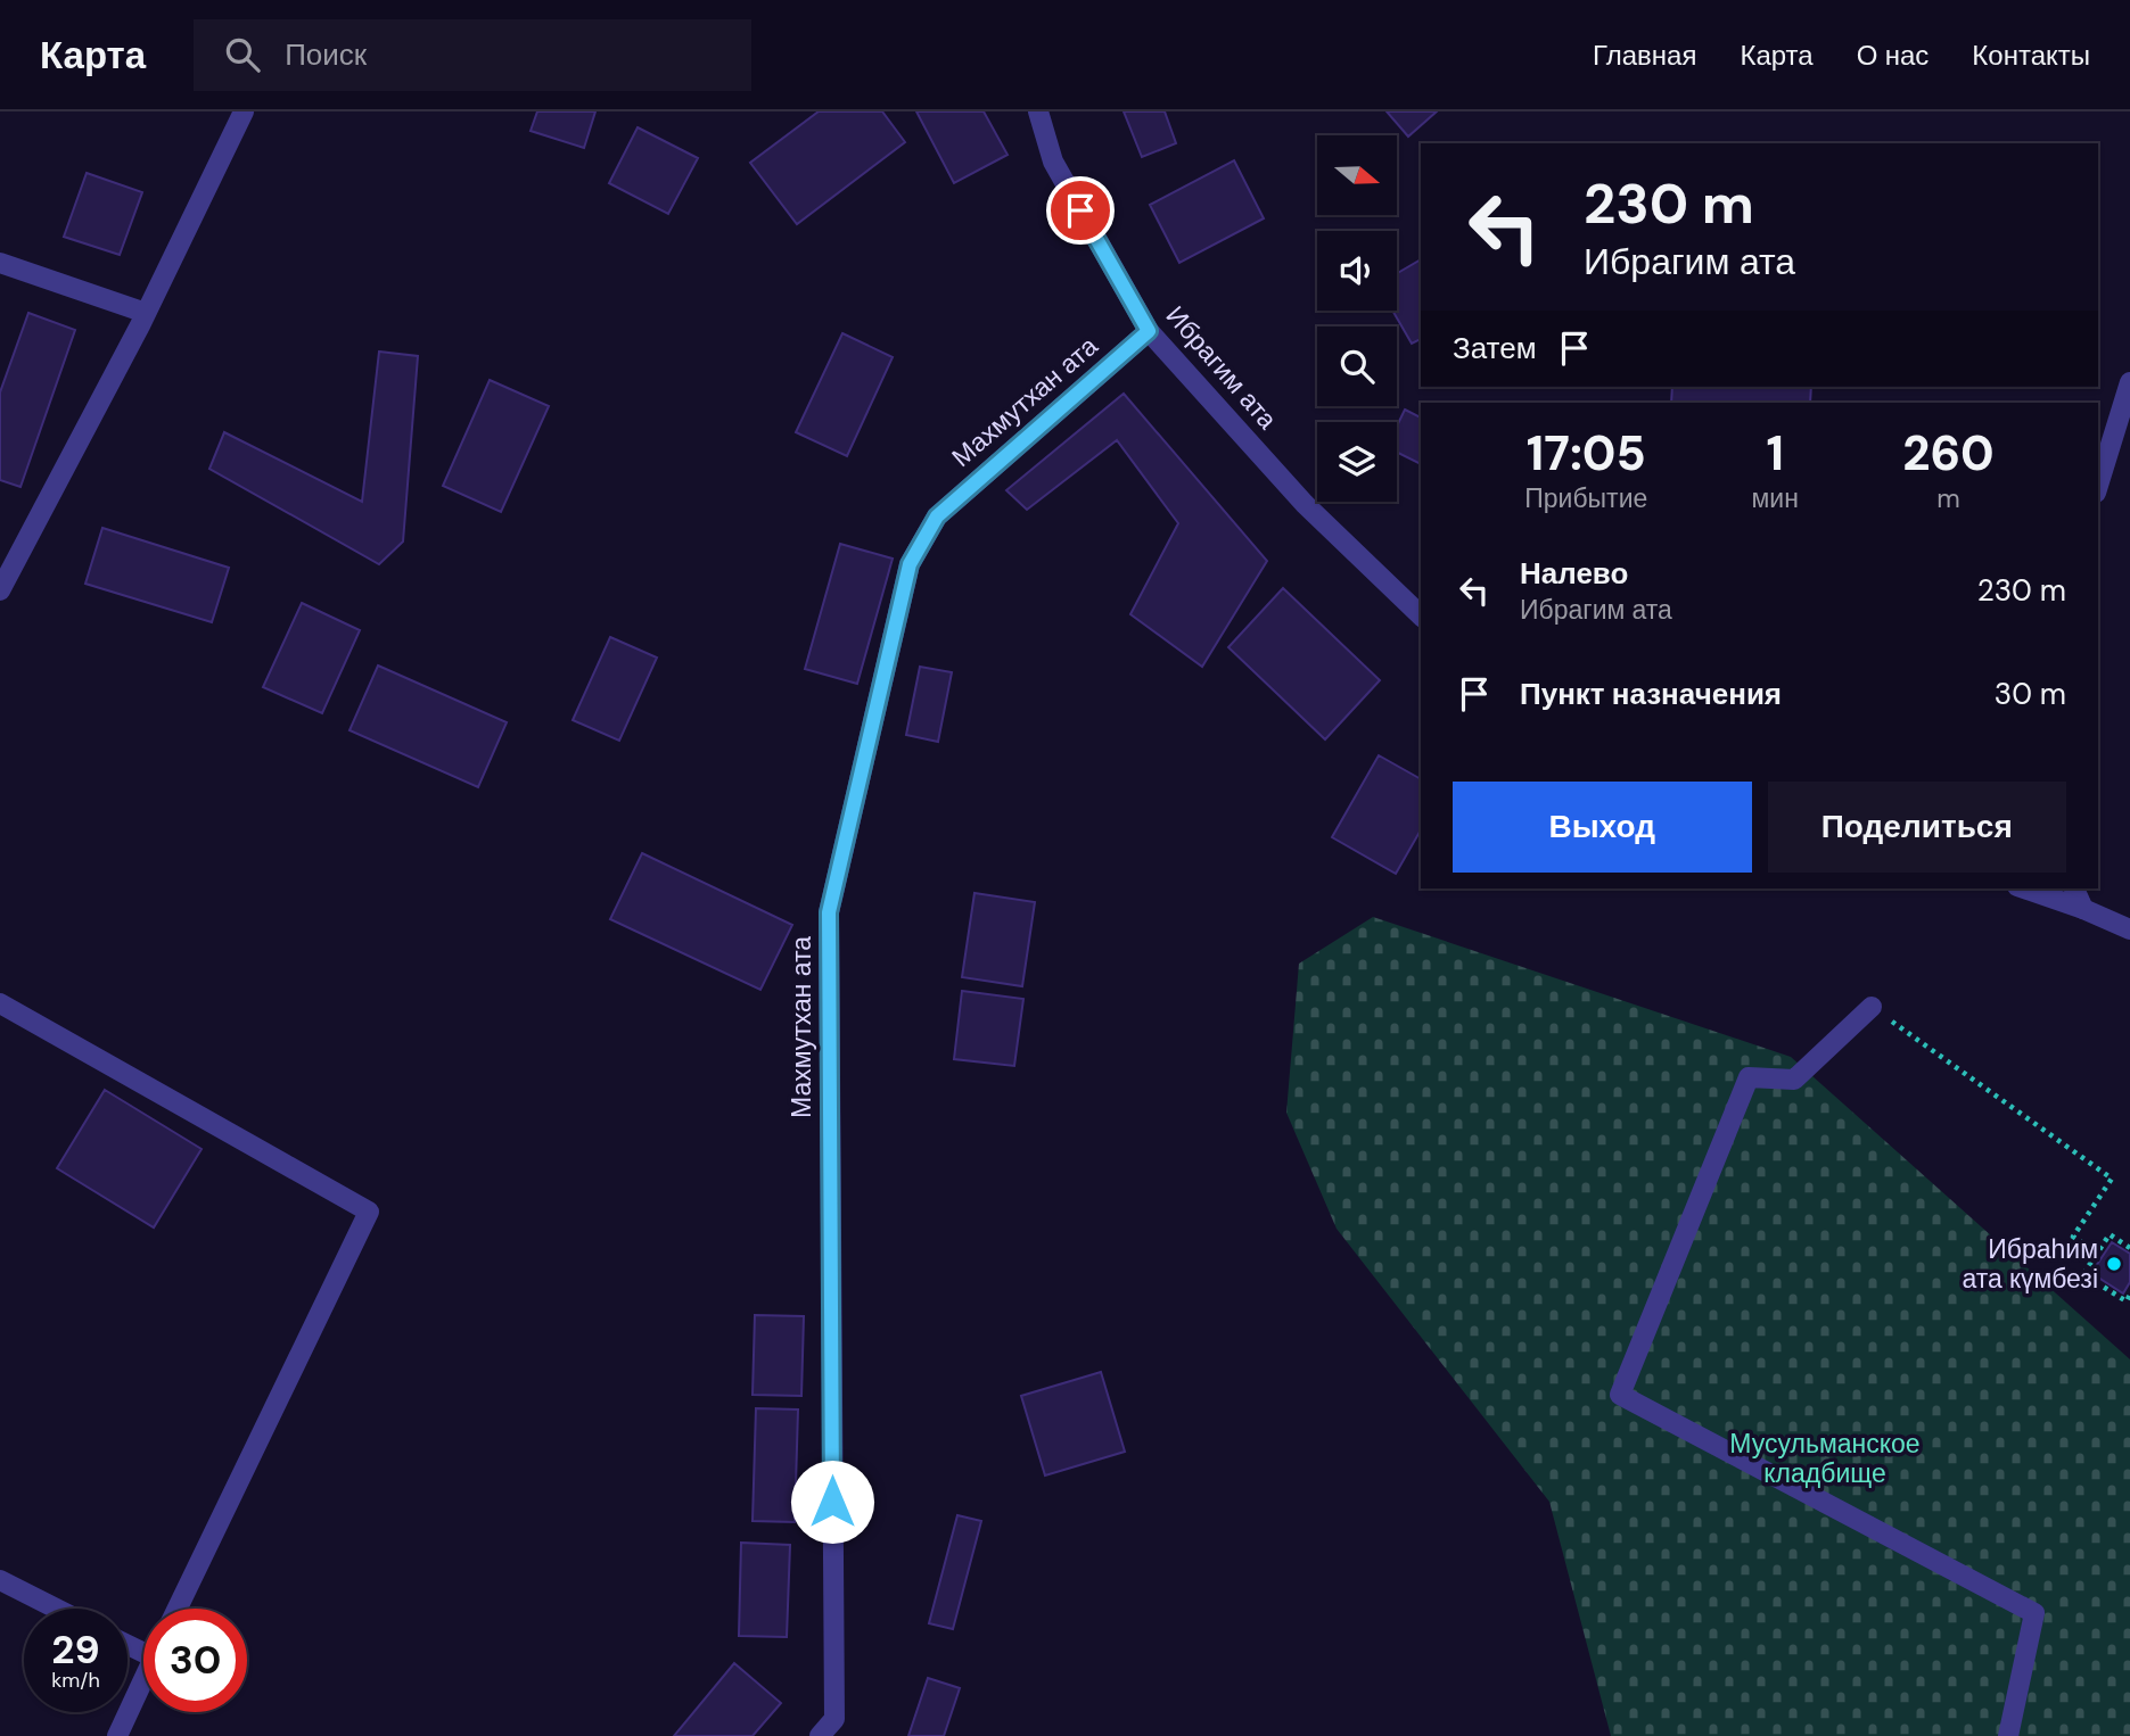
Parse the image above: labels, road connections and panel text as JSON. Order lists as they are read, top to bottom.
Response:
{
  "streets": {
    "street": ["Ибрагим ата", "Махмутхан ата"]
  },
  "crossings": [
    ["Ибрагим ата", "Махмутхан ата"]
  ],
  "parks": ["Мусульманское кладбище"],
  "places": ["Ибраһим ата күмбезі"],
  "north": "right",
  "page": {
    "header": "Карта",
    "search": "Поиск",
    "nav": [
      "Главная",
      "Карта",
      "О нас",
      "Контакты"
    ],
    "turn": ["230 m", "Ибрагим ата"],
    "then": "Затем",
    "eta": [
      "17:05",
      "Прибытие",
      "1",
      "мин",
      "260",
      "m"
    ],
    "list": [
      {
        "name": "Налево",
        "note": "Ибрагим ата",
        "value": "230 m"
      },
      {
        "name": "Пункт назначения",
        "value": "30 m"
      }
    ],
    "buttons": ["Выход", "Поделиться"],
    "speed": "29 km/h",
    "limit": "30"
  }
}
